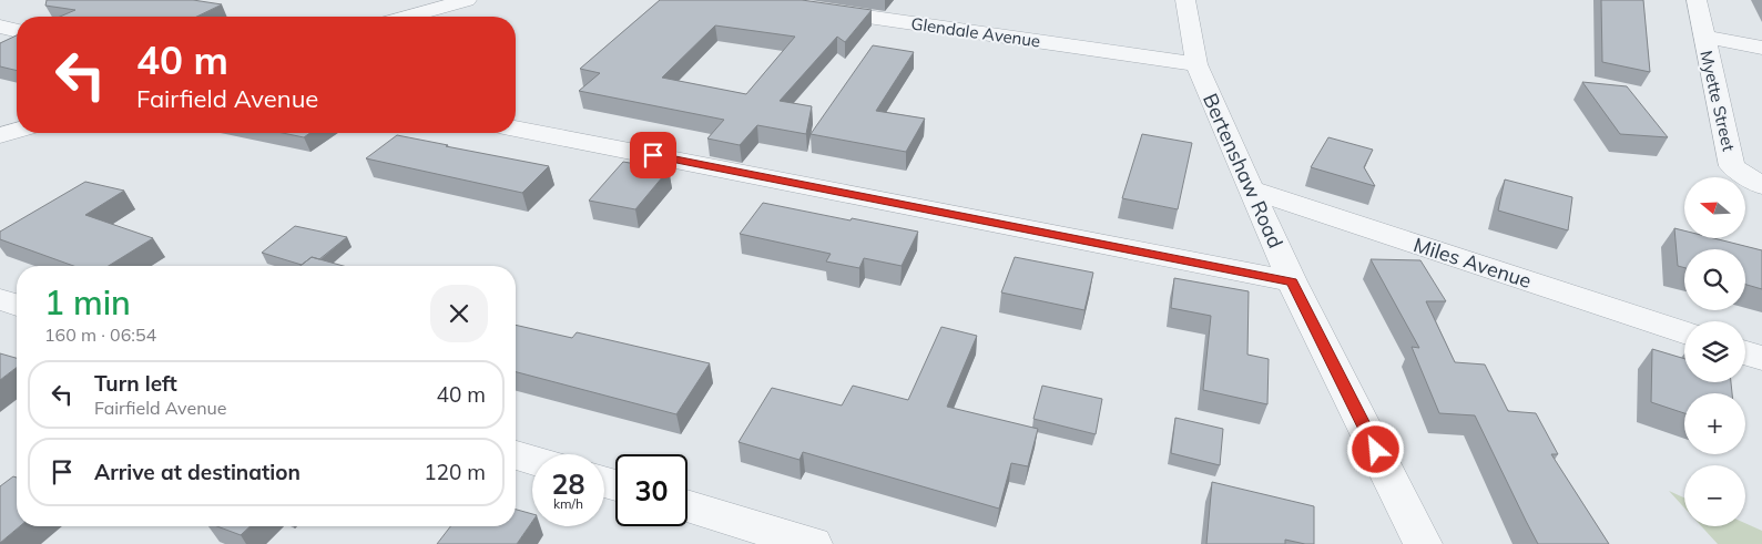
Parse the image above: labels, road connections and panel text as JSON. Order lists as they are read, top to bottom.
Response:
{
  "streets": {
    "street": [
      "Glendale Avenue",
      "Myette Street",
      "Bertenshaw Road",
      "Miles Avenue"
    ]
  },
  "crossings": [
    ["Glendale Avenue", "Bertenshaw Road"],
    ["Bertenshaw Road", "Miles Avenue"]
  ],
  "north": "left",
  "page": {
    "turn": ["40 m", "Fairfield Avenue"],
    "map_buttons": ["+", "−"],
    "heading": ["1 min", "160 m · 06:54"],
    "list": [
      {
        "name": "Turn left",
        "note": "Fairfield Avenue",
        "value": "40 m"
      },
      {
        "name": "Arrive at destination",
        "value": "120 m"
      }
    ],
    "speed": "28 km/h",
    "limit": "30"
  }
}
